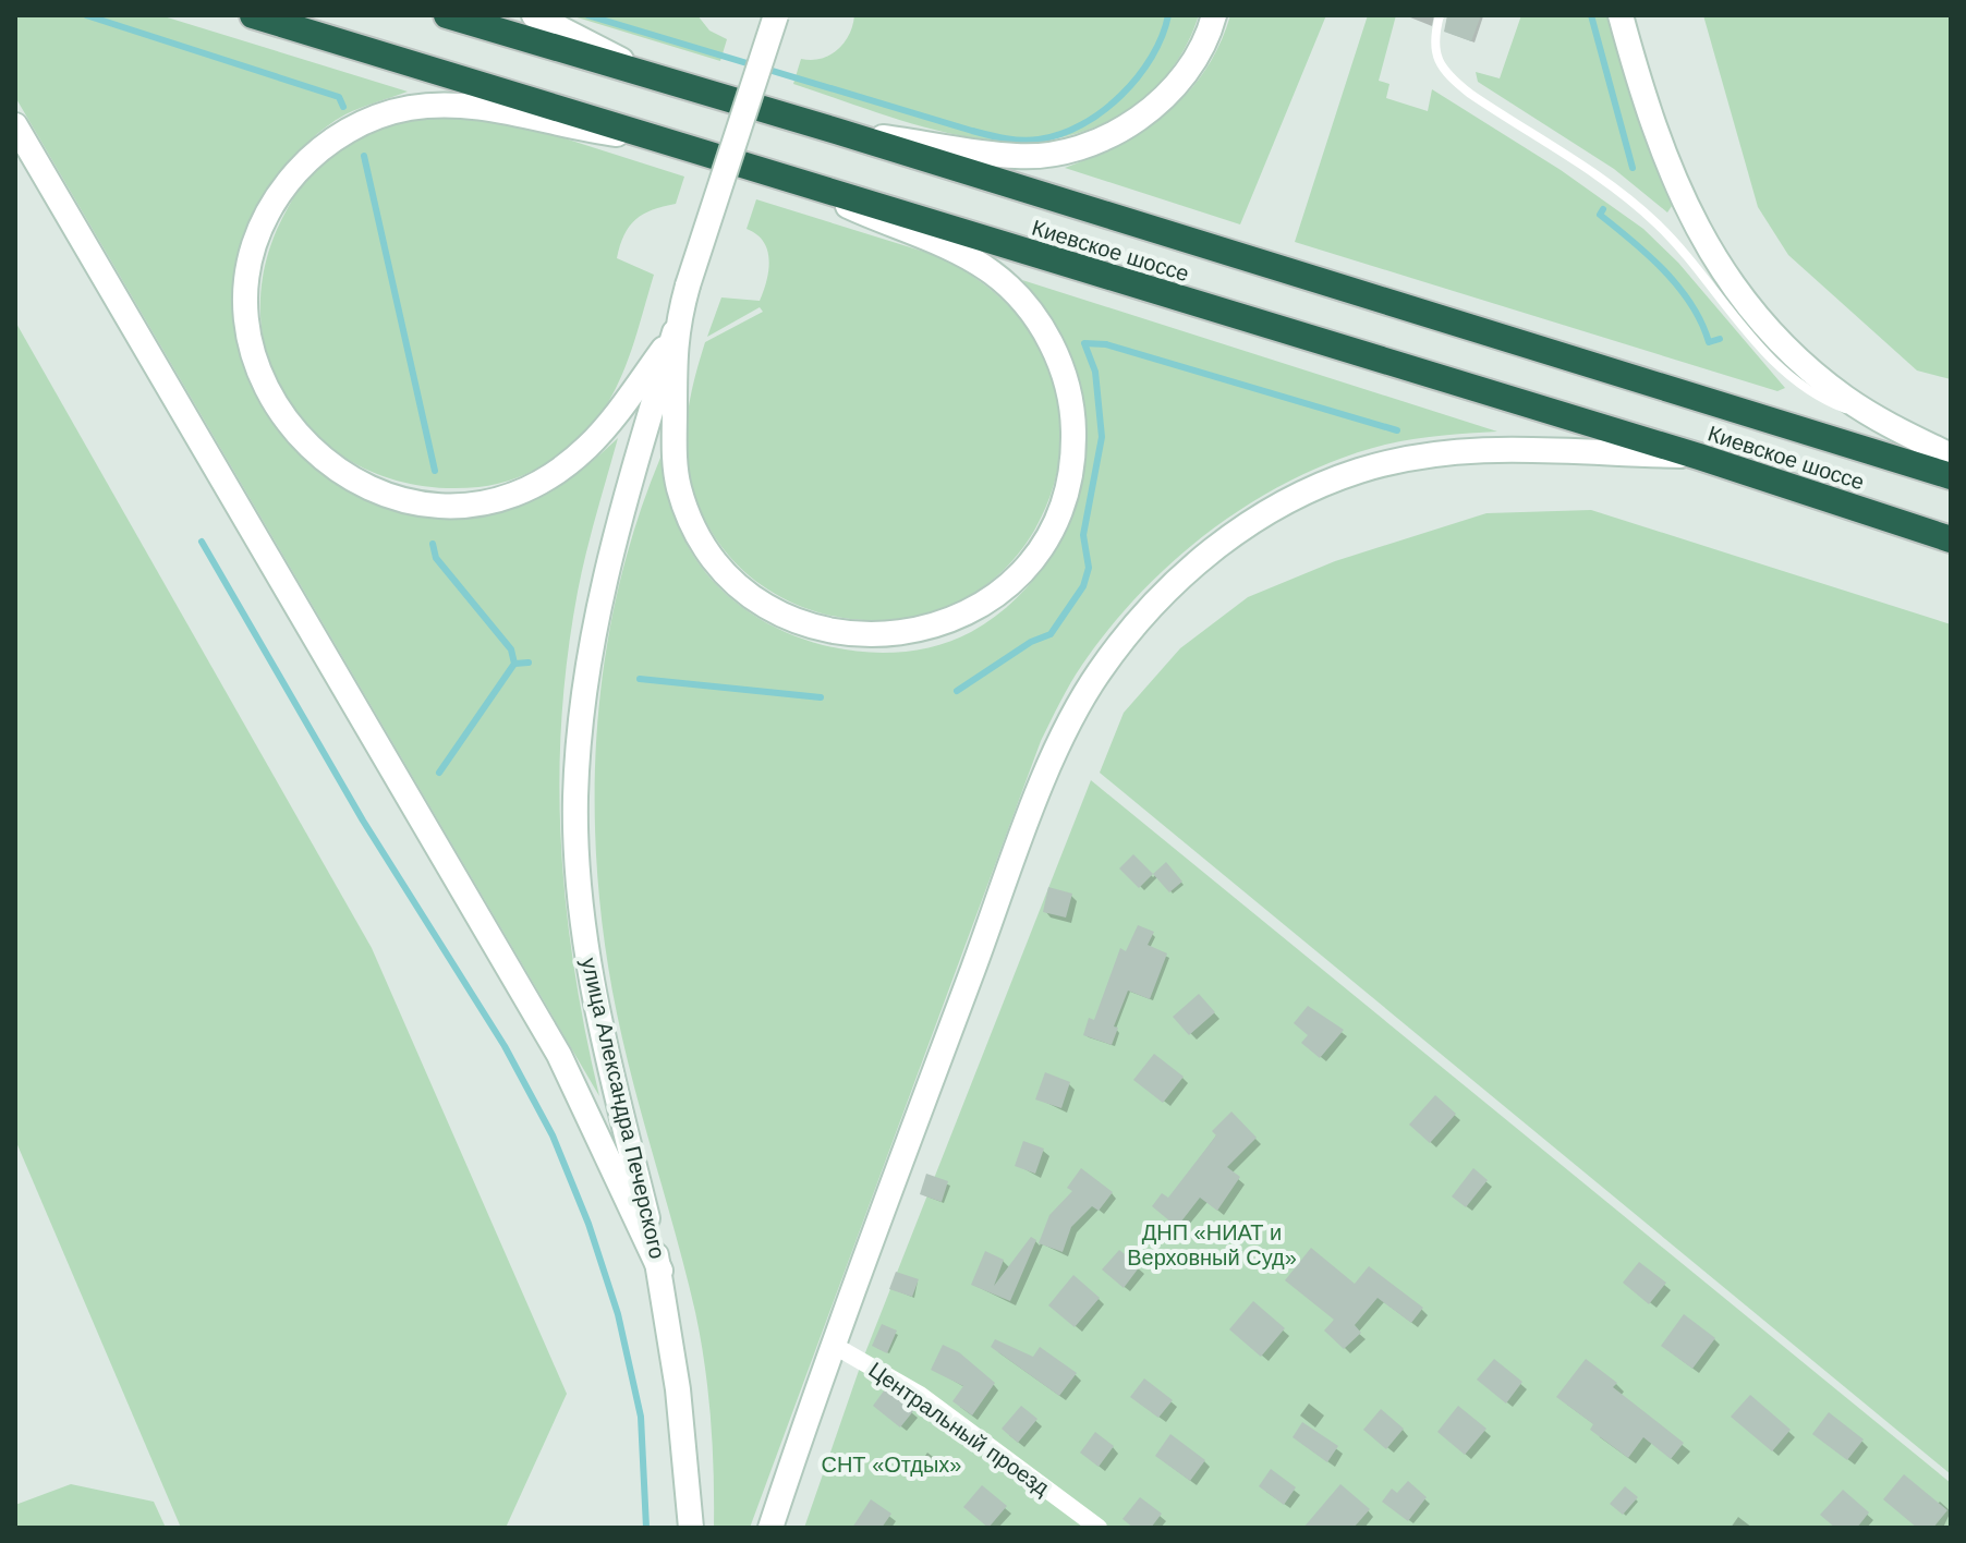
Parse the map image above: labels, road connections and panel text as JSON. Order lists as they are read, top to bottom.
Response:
{
  "streets": {
    "highway": ["Киевское шоссе"],
    "main road": ["улица Александра Печерского"],
    "street": ["Центральный проезд"]
  },
  "parks": ["ДНП «НИАТ и Верховный Суд»", "СНТ «Отдых»"]
}
